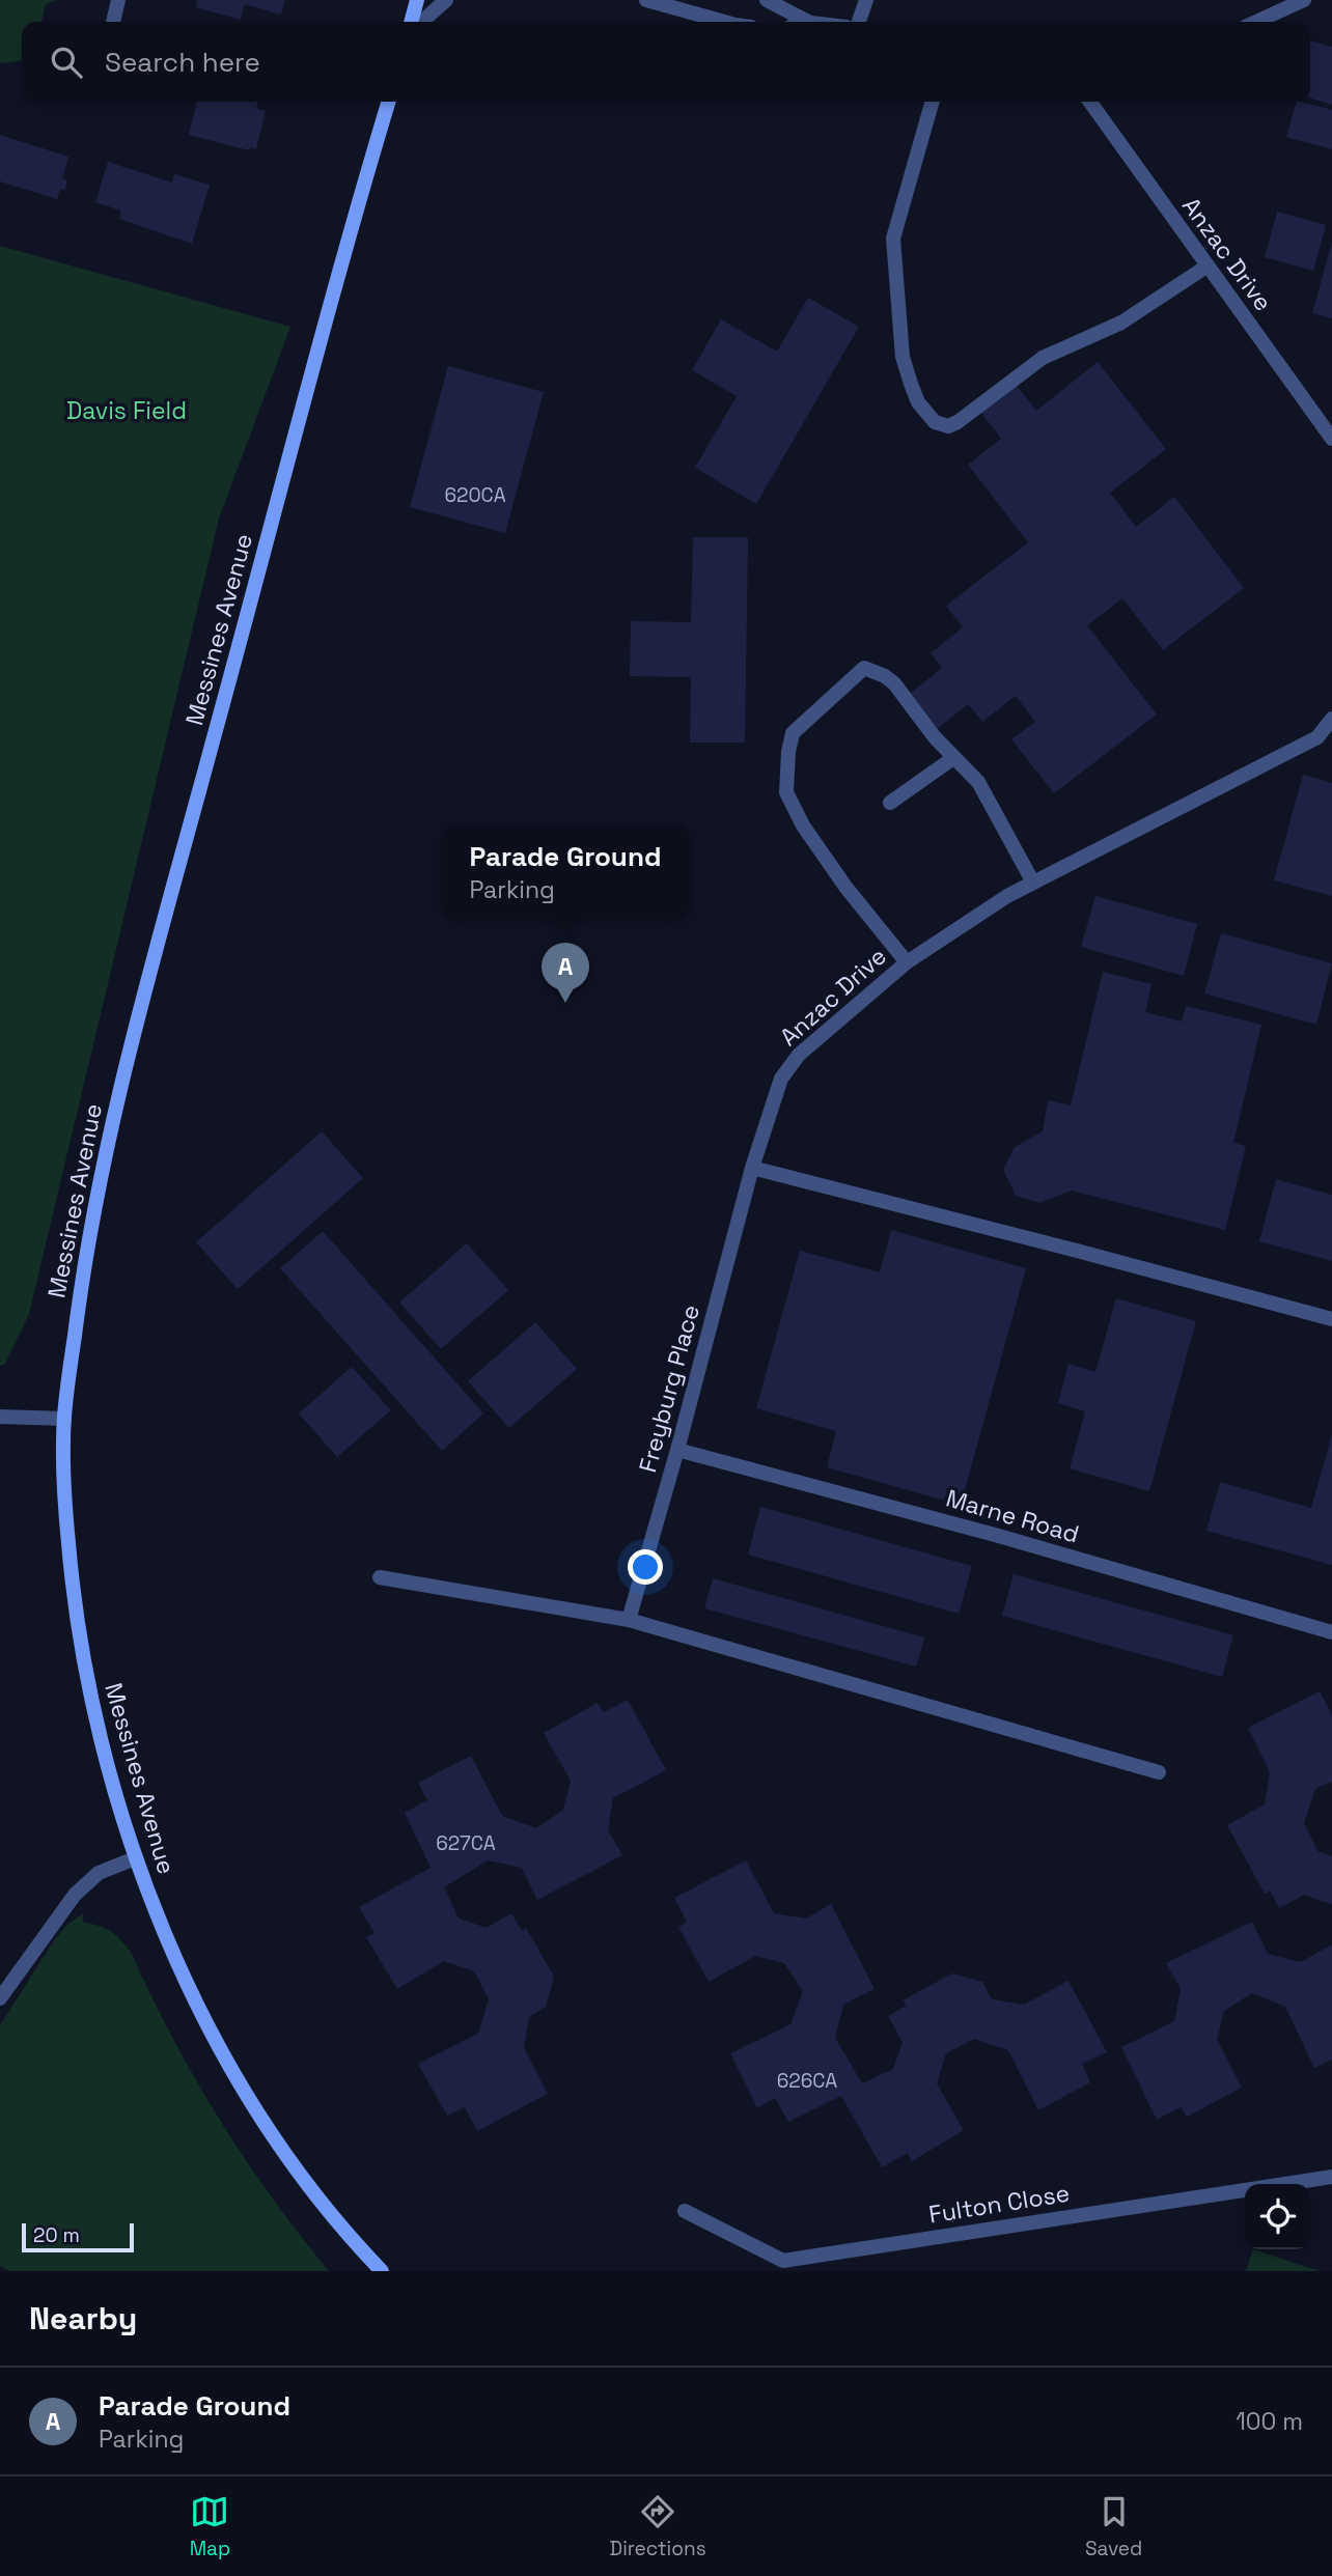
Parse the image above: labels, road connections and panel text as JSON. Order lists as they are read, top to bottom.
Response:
{
  "streets": {
    "street": [
      "Anzac Drive",
      "Messines Avenue",
      "Freyburg Place",
      "Marne Road",
      "Fulton Close"
    ]
  },
  "crossings": [
    ["Anzac Drive", "Freyburg Place"],
    ["Freyburg Place", "Marne Road"]
  ],
  "parks": ["Davis Field"],
  "house_numbers": ["620CA", "627CA", "626CA"],
  "scale_bar": "20 m",
  "page": {
    "search": "Search here",
    "popup": ["Parade Ground", "Parking"],
    "pins": "A",
    "scale": "20 m",
    "heading": "Nearby",
    "list": [
      {
        "mark": "A",
        "name": "Parade Ground",
        "note": "Parking",
        "value": "100 m"
      }
    ],
    "nav": ["Map", "Directions", "Saved"]
  }
}
